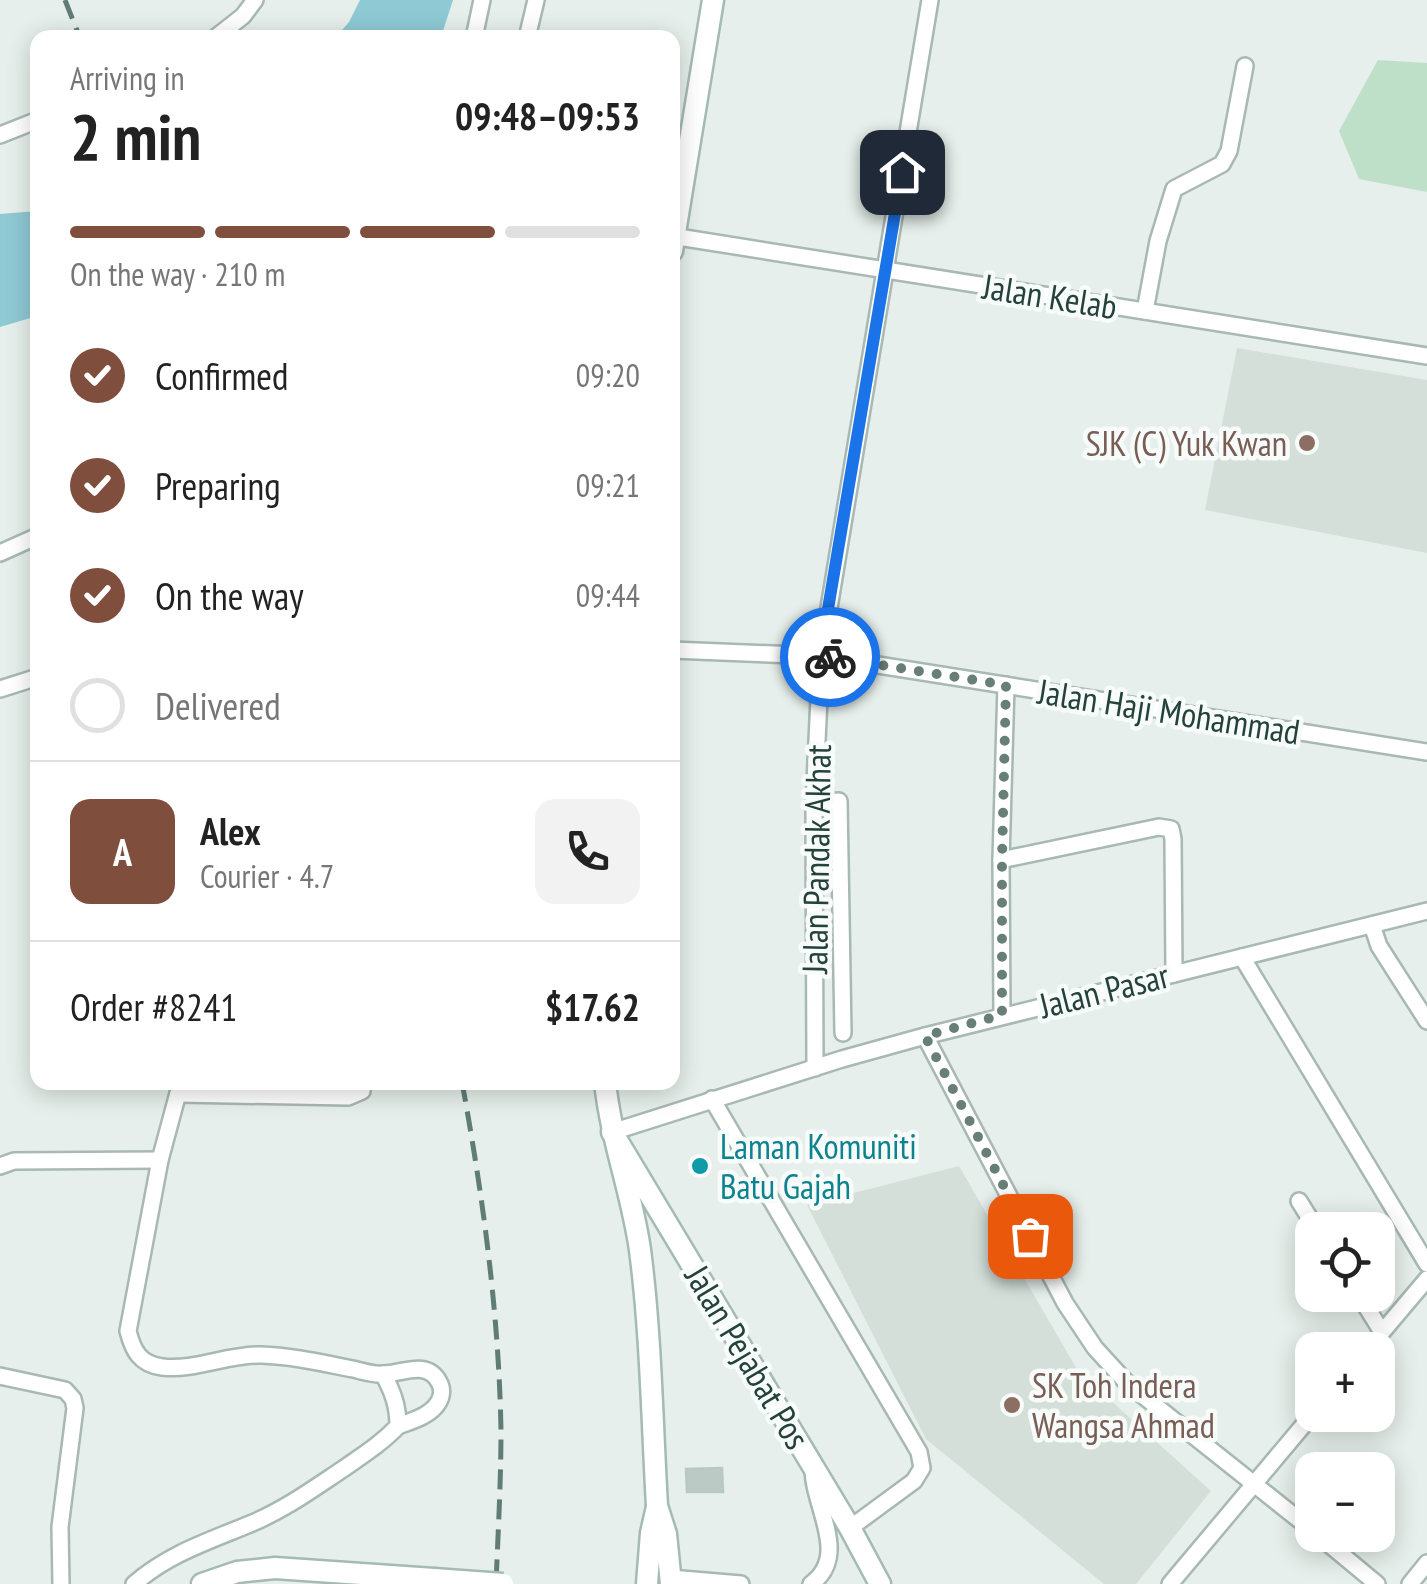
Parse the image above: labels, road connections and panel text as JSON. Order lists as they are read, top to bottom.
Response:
{
  "streets": {
    "main road": ["Jalan Pejabat Pos"],
    "street": [
      "Jalan Kelab",
      "Jalan Haji Mohammad",
      "Jalan Pandak Akhat",
      "Jalan Pasar"
    ]
  },
  "crossings": [
    ["Jalan Kelab", "Jalan Pandak Akhat"],
    ["Jalan Haji Mohammad", "Jalan Pandak Akhat"],
    ["Jalan Pandak Akhat", "Jalan Pasar"],
    ["Jalan Pasar", "Jalan Pejabat Pos"]
  ],
  "places": ["SJK (C) Yuk Kwan", "Laman Komuniti Batu Gajah", "SK Toh Indera Wangsa Ahmad"],
  "page": {
    "heading": ["2 min", "Arriving in", "09:48–09:53"],
    "panel": [
      "Alex",
      "Courier · 4.7",
      "Order #8241",
      "$17.62"
    ],
    "bar": "On the way · 210 m",
    "list": [
      ["Confirmed", "09:20"],
      ["Preparing", "09:21"],
      ["On the way", "09:44"],
      "Delivered"
    ],
    "round": "A",
    "map_buttons": ["+", "−"]
  }
}
